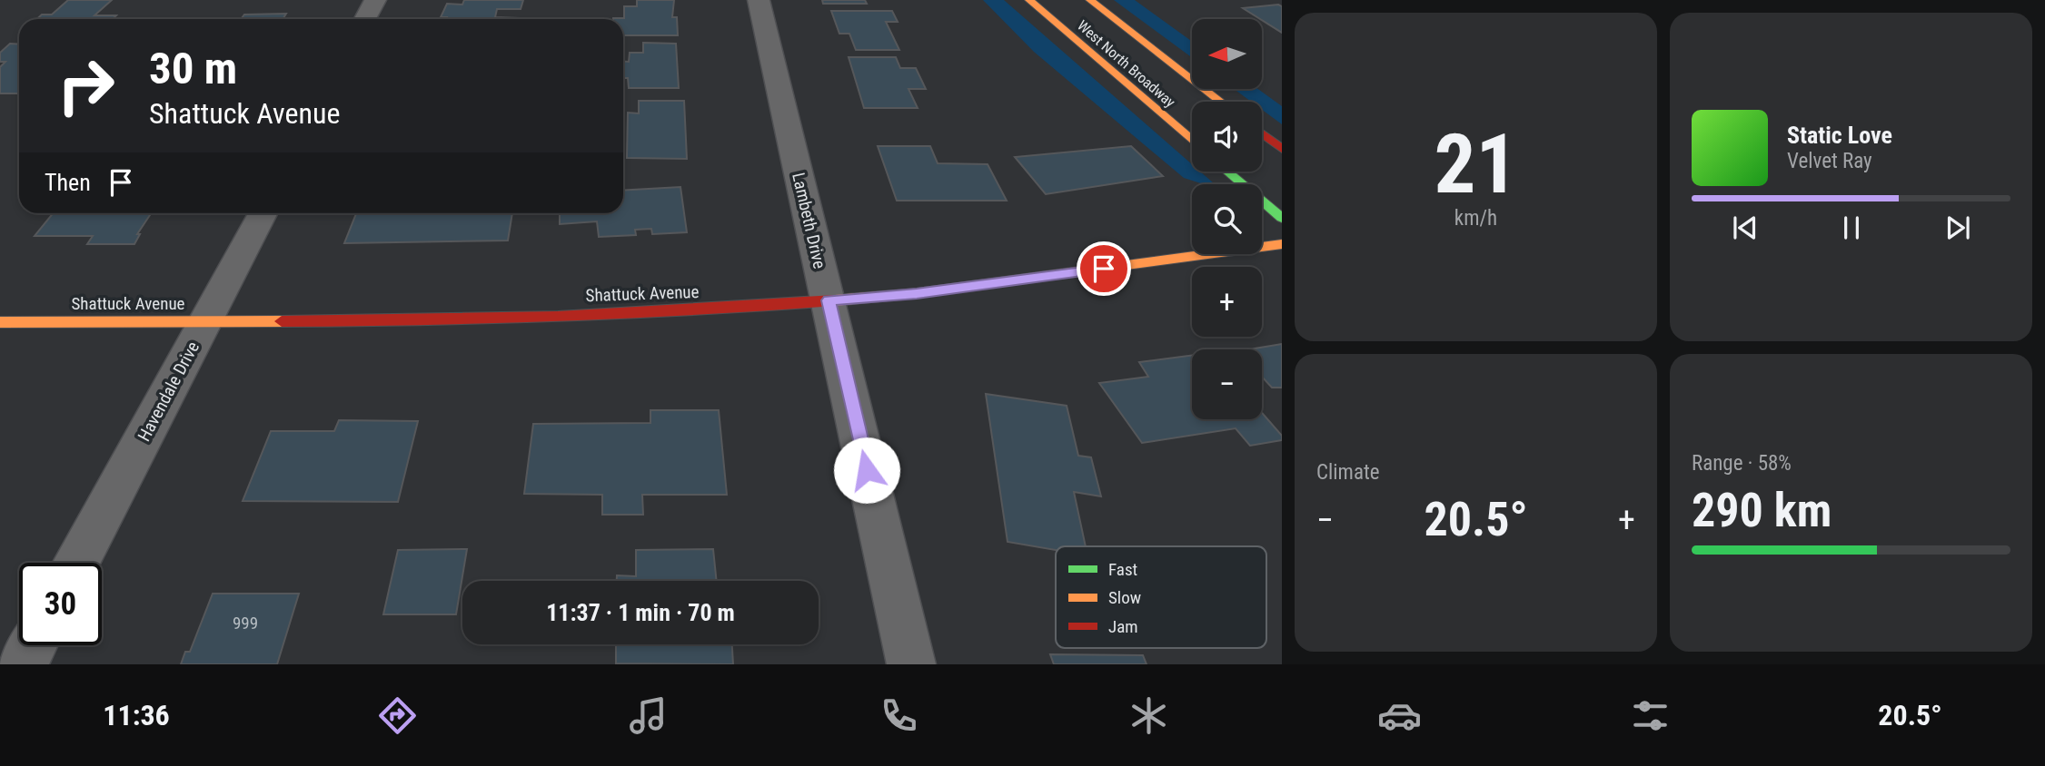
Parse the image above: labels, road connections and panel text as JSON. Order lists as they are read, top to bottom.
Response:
{
  "streets": {
    "street": [
      "West North Broadway",
      "Lambeth Drive",
      "Shattuck Avenue",
      "Havendale Drive"
    ]
  },
  "crossings": [
    ["Lambeth Drive", "Shattuck Avenue"],
    ["Shattuck Avenue", "Havendale Drive"]
  ],
  "house_numbers": ["999"],
  "legend": ["Fast", "Slow", "Jam"],
  "north": "left",
  "page": {
    "tile": [
      ["21", "km/h"],
      "Climate",
      ["Range · 58%", "290 km"]
    ],
    "map_buttons": ["+", "−"],
    "turn": ["30 m", "Shattuck Avenue"],
    "song": ["Static Love", "Velvet Ray"],
    "then": "Then",
    "heat": ["−", "20.5°", "+"],
    "limit": "30",
    "trip": "11:37 · 1 min · 70 m",
    "tabs": ["11:36", "20.5°"]
  }
}
